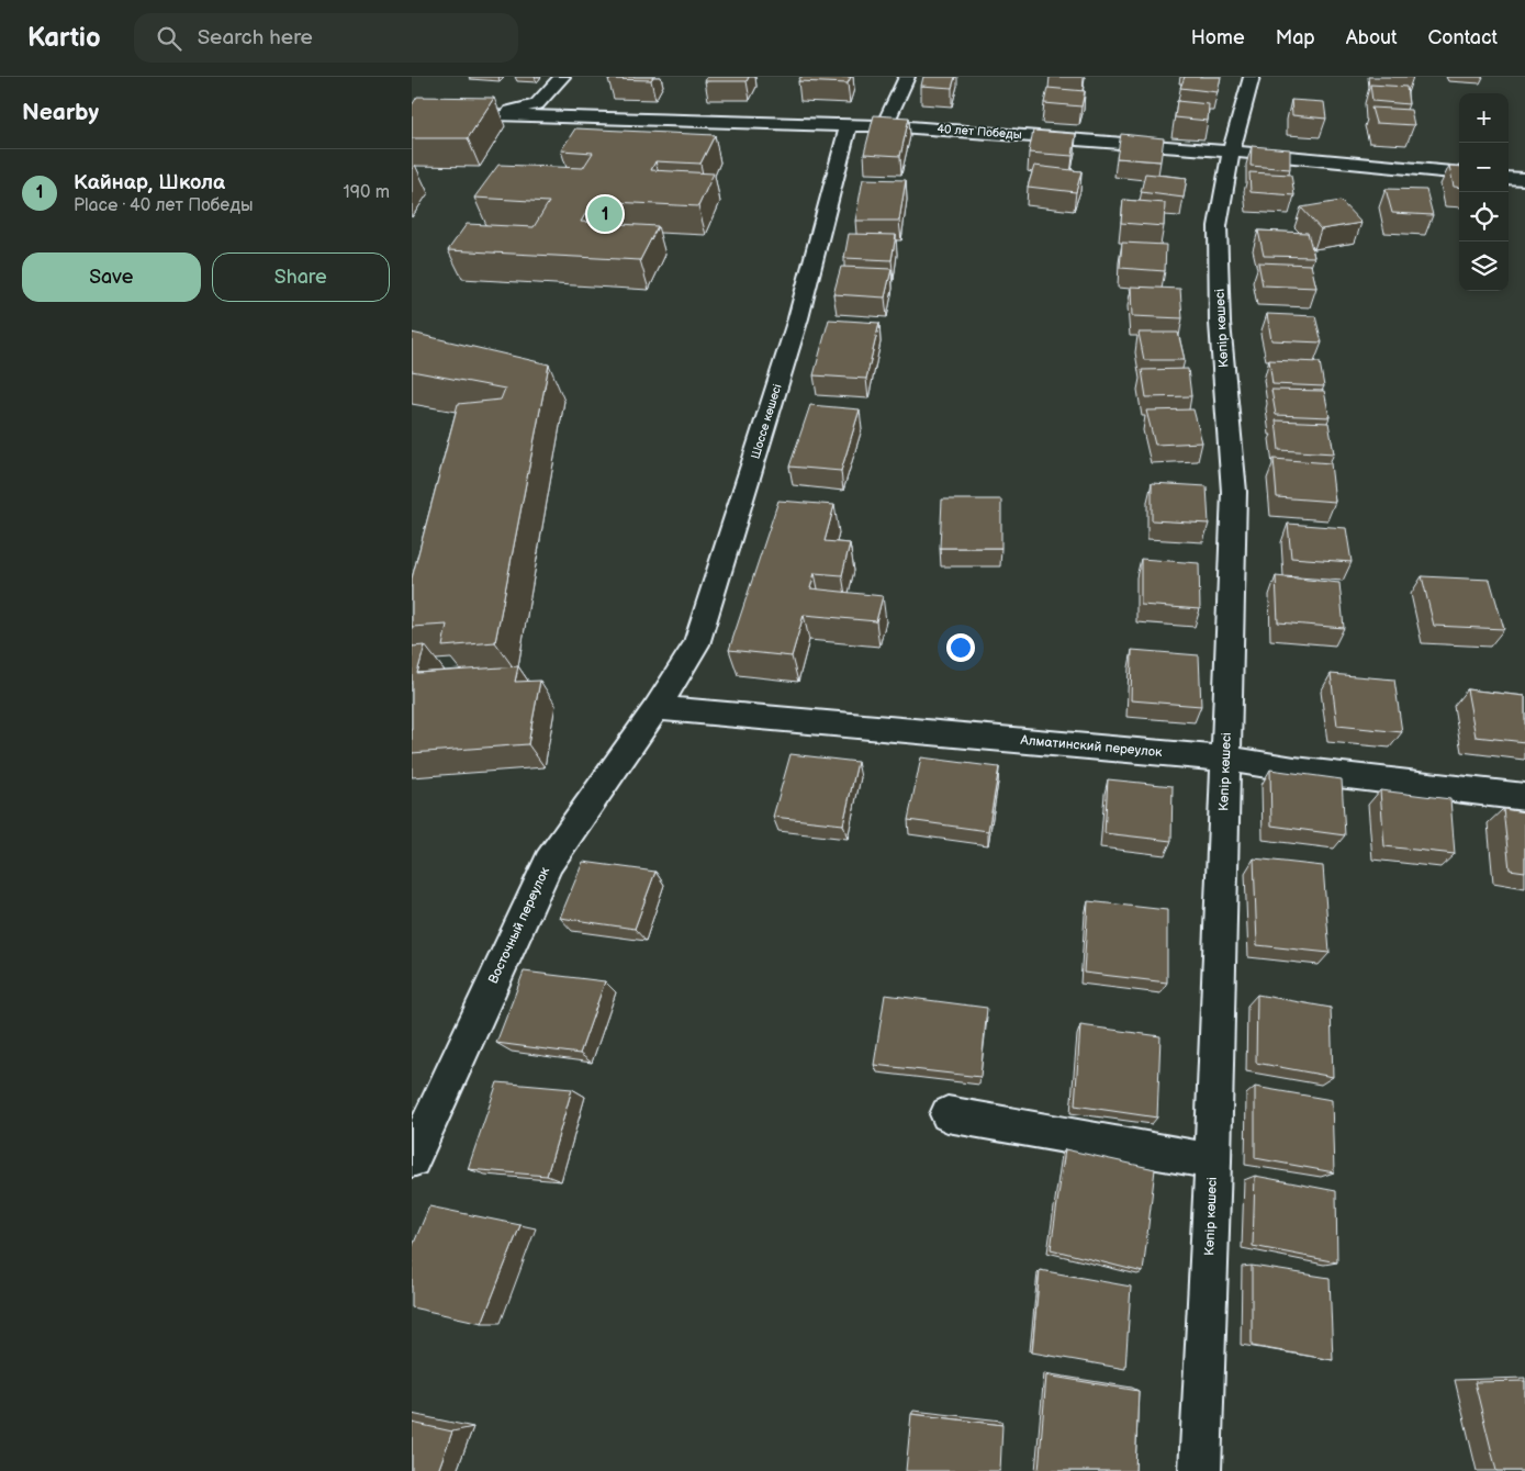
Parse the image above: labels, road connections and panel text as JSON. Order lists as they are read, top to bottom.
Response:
{
  "streets": {
    "street": [
      "40 лет Победы",
      "Көпір көшесі",
      "Шоссе көшесі",
      "Алматинский переулок",
      "Восточный переулок"
    ]
  },
  "crossings": [
    ["40 лет Победы", "Көпір көшесі"],
    ["40 лет Победы", "Шоссе көшесі"],
    ["Көпір көшесі", "Алматинский переулок"],
    ["Шоссе көшесі", "Алматинский переулок"],
    ["Шоссе көшесі", "Восточный переулок"],
    ["Алматинский переулок", "Восточный переулок"]
  ],
  "page": {
    "header": "Kartio",
    "search": "Search here",
    "nav": [
      "Home",
      "Map",
      "About",
      "Contact"
    ],
    "heading": "Nearby",
    "map_buttons": ["+", "−"],
    "list": [
      {
        "mark": "1",
        "name": "Кайнар, Школа",
        "note": "Place · 40 лет Победы",
        "value": "190 m"
      }
    ],
    "pins": "1",
    "buttons": ["Save", "Share"]
  }
}
